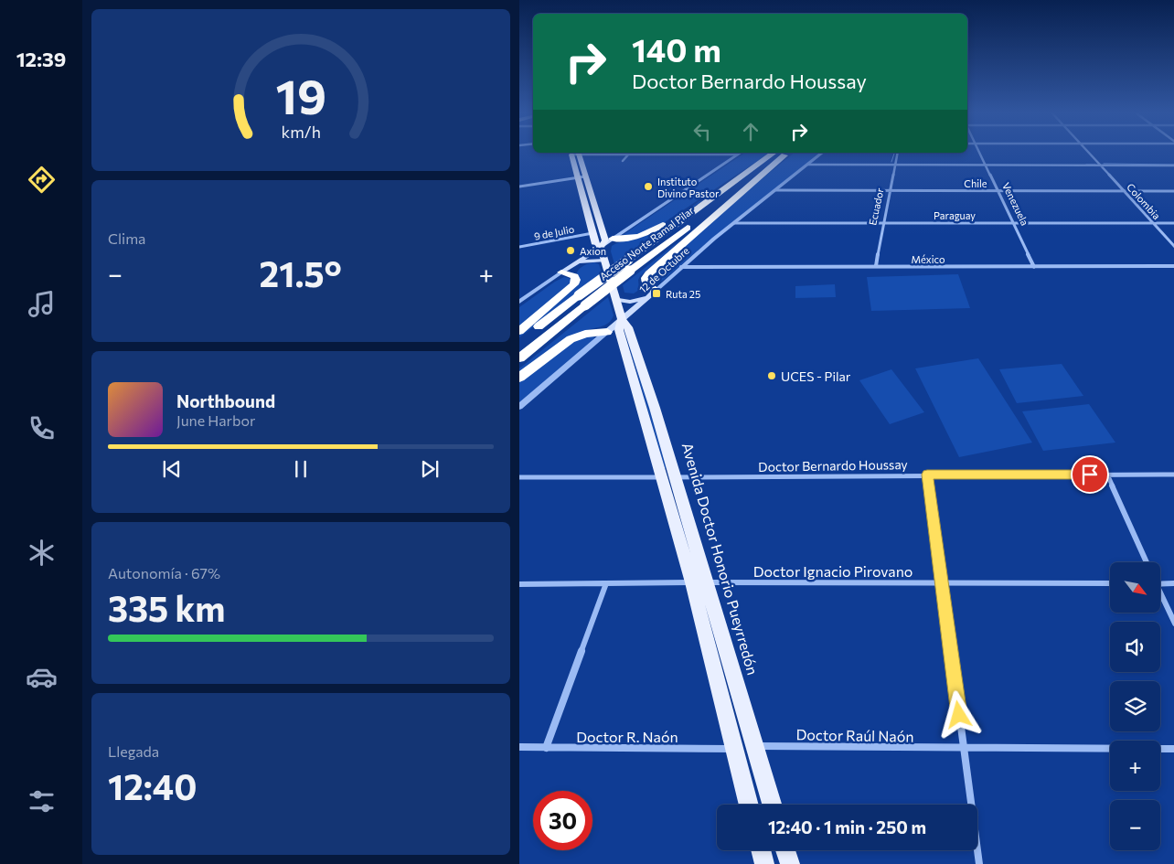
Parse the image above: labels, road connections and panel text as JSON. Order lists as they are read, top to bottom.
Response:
{
  "streets": {
    "highway": ["Acceso Norte Ramal Pilar"],
    "main road": ["12 de Octubre", "Avenida Doctor Honorio Pueyrredón"],
    "street": [
      "Chile",
      "Colombia",
      "Venezuela",
      "Ecuador",
      "Paraguay",
      "9 de Julio",
      "México",
      "Doctor Bernardo Houssay",
      "Doctor Ignacio Pirovano",
      "Doctor Raúl Naón",
      "Doctor R. Naón"
    ]
  },
  "crossings": [
    ["Chile", "Colombia"],
    ["Chile", "Venezuela"],
    ["Chile", "Ecuador"],
    ["Chile", "12 de Octubre"],
    ["Colombia", "Paraguay"],
    ["Venezuela", "Paraguay"],
    ["Venezuela", "México"],
    ["Ecuador", "Paraguay"],
    ["Ecuador", "México"],
    ["Paraguay", "12 de Octubre"],
    ["México", "12 de Octubre"],
    ["12 de Octubre", "Avenida Doctor Honorio Pueyrredón"],
    ["Doctor Bernardo Houssay", "Avenida Doctor Honorio Pueyrredón"],
    ["Avenida Doctor Honorio Pueyrredón", "Doctor Ignacio Pirovano"],
    ["Avenida Doctor Honorio Pueyrredón", "Doctor Raúl Naón"],
    ["Avenida Doctor Honorio Pueyrredón", "Doctor R. Naón"]
  ],
  "places": {
    "other": ["Instituto Divino Pastor", "Axion", "UCES - Pilar"],
    "transit": ["Ruta 25"]
  },
  "north": "bottom right",
  "page": {
    "tabs": "12:39",
    "turn": ["140 m", "Doctor Bernardo Houssay"],
    "tile": [
      "Clima",
      ["Autonomía · 67%", "335 km"],
      ["Llegada", "12:40"]
    ],
    "heat": ["−", "21.5°", "+"],
    "song": ["Northbound", "June Harbor"],
    "map_buttons": ["+", "−"],
    "limit": "30",
    "trip": "12:40 · 1 min · 250 m",
    "gauge": ["19", "km/h"]
  }
}
